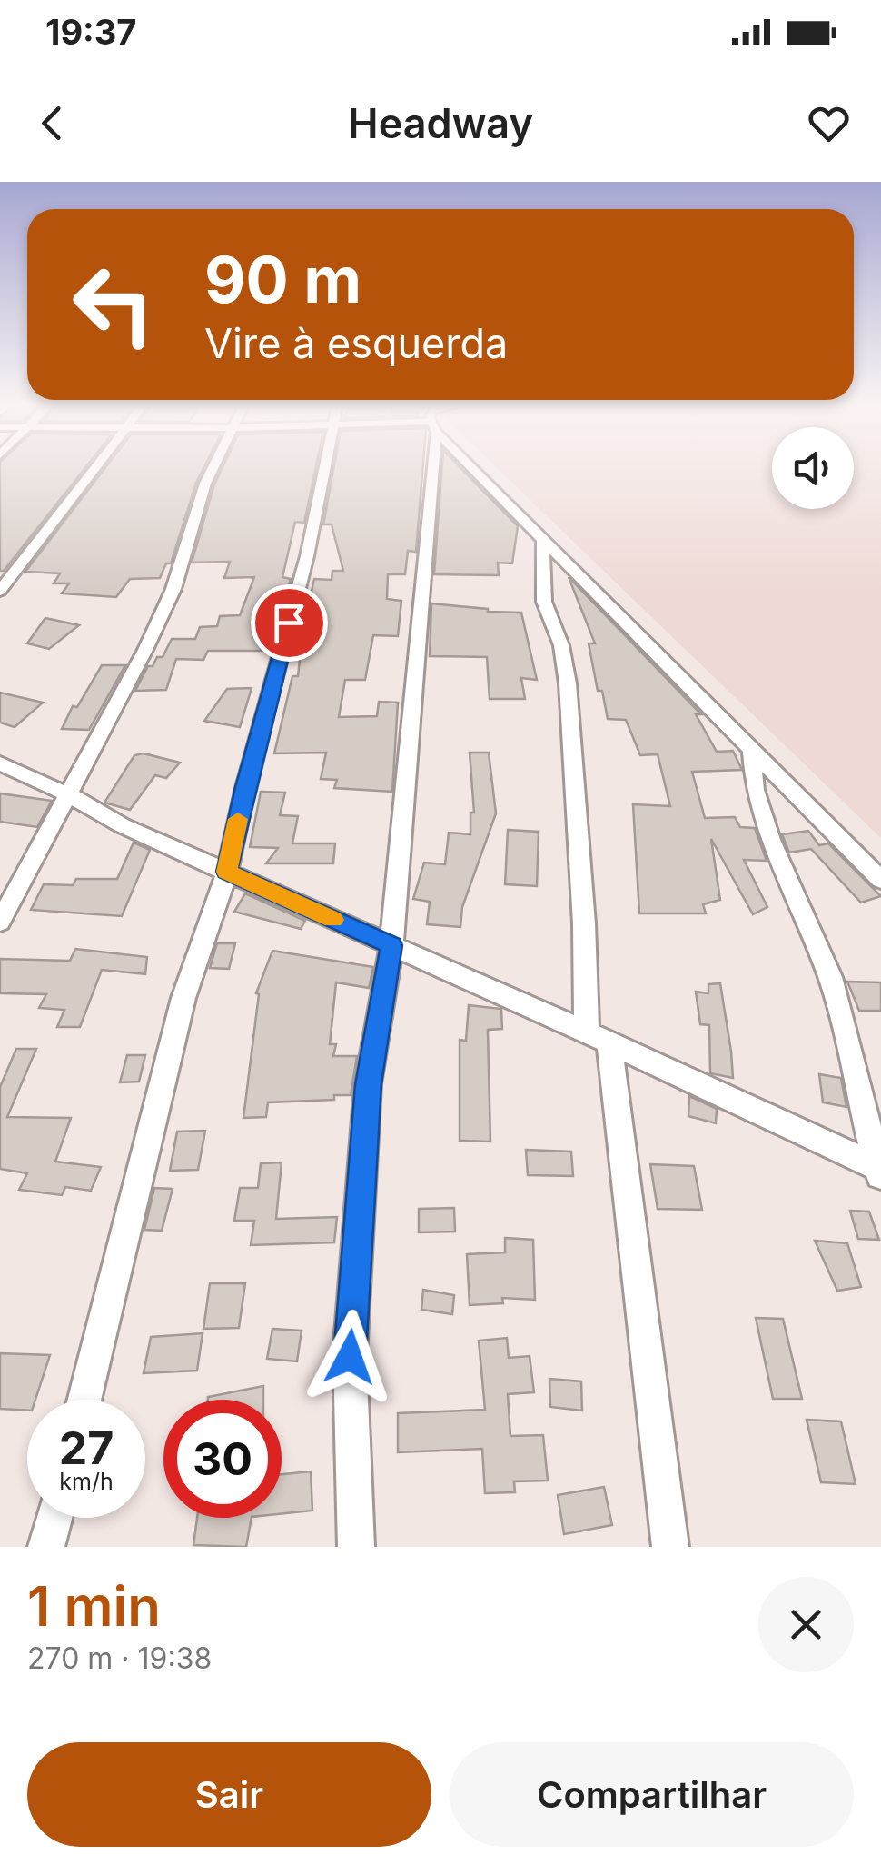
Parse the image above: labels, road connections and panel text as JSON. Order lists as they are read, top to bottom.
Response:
{
  "page": {
    "status": "19:37",
    "header": "Headway",
    "turn": ["90 m", "Vire à esquerda"],
    "speed": "27 km/h",
    "limit": "30",
    "heading": ["1 min", "270 m · 19:38"],
    "buttons": ["Sair", "Compartilhar"]
  }
}
